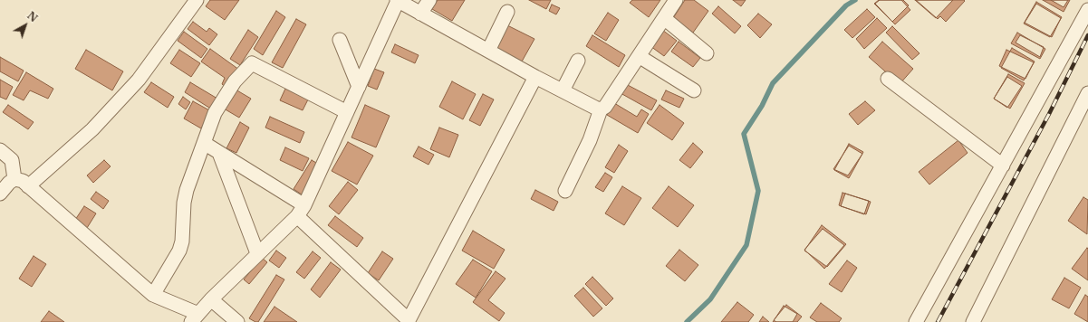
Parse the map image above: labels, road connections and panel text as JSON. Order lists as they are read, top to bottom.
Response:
{
  "north": "top right"
}
